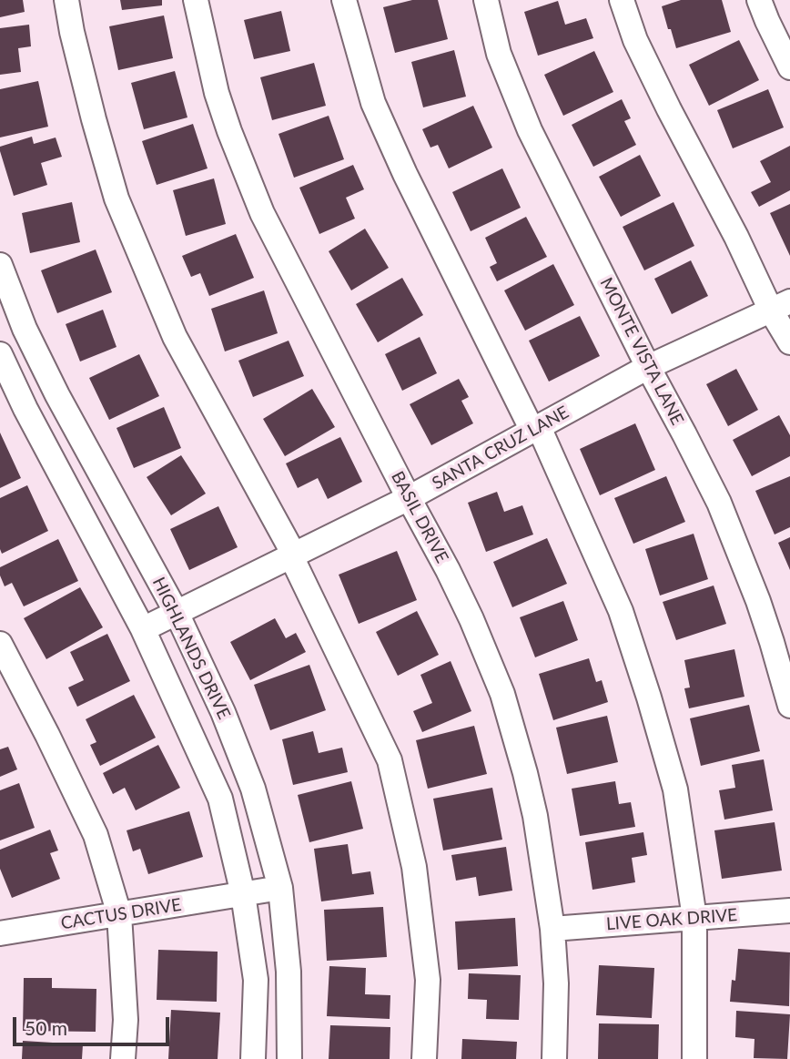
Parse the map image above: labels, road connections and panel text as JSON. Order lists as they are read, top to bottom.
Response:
{
  "streets": {
    "street": [
      "MONTE VISTA LANE",
      "SANTA CRUZ LANE",
      "BASIL DRIVE",
      "HIGHLANDS DRIVE",
      "CACTUS DRIVE",
      "LIVE OAK DRIVE"
    ]
  },
  "crossings": [
    ["MONTE VISTA LANE", "SANTA CRUZ LANE"],
    ["SANTA CRUZ LANE", "BASIL DRIVE"],
    ["SANTA CRUZ LANE", "HIGHLANDS DRIVE"],
    ["BASIL DRIVE", "LIVE OAK DRIVE"],
    ["HIGHLANDS DRIVE", "CACTUS DRIVE"]
  ],
  "scale_bar": "50 m"
}
